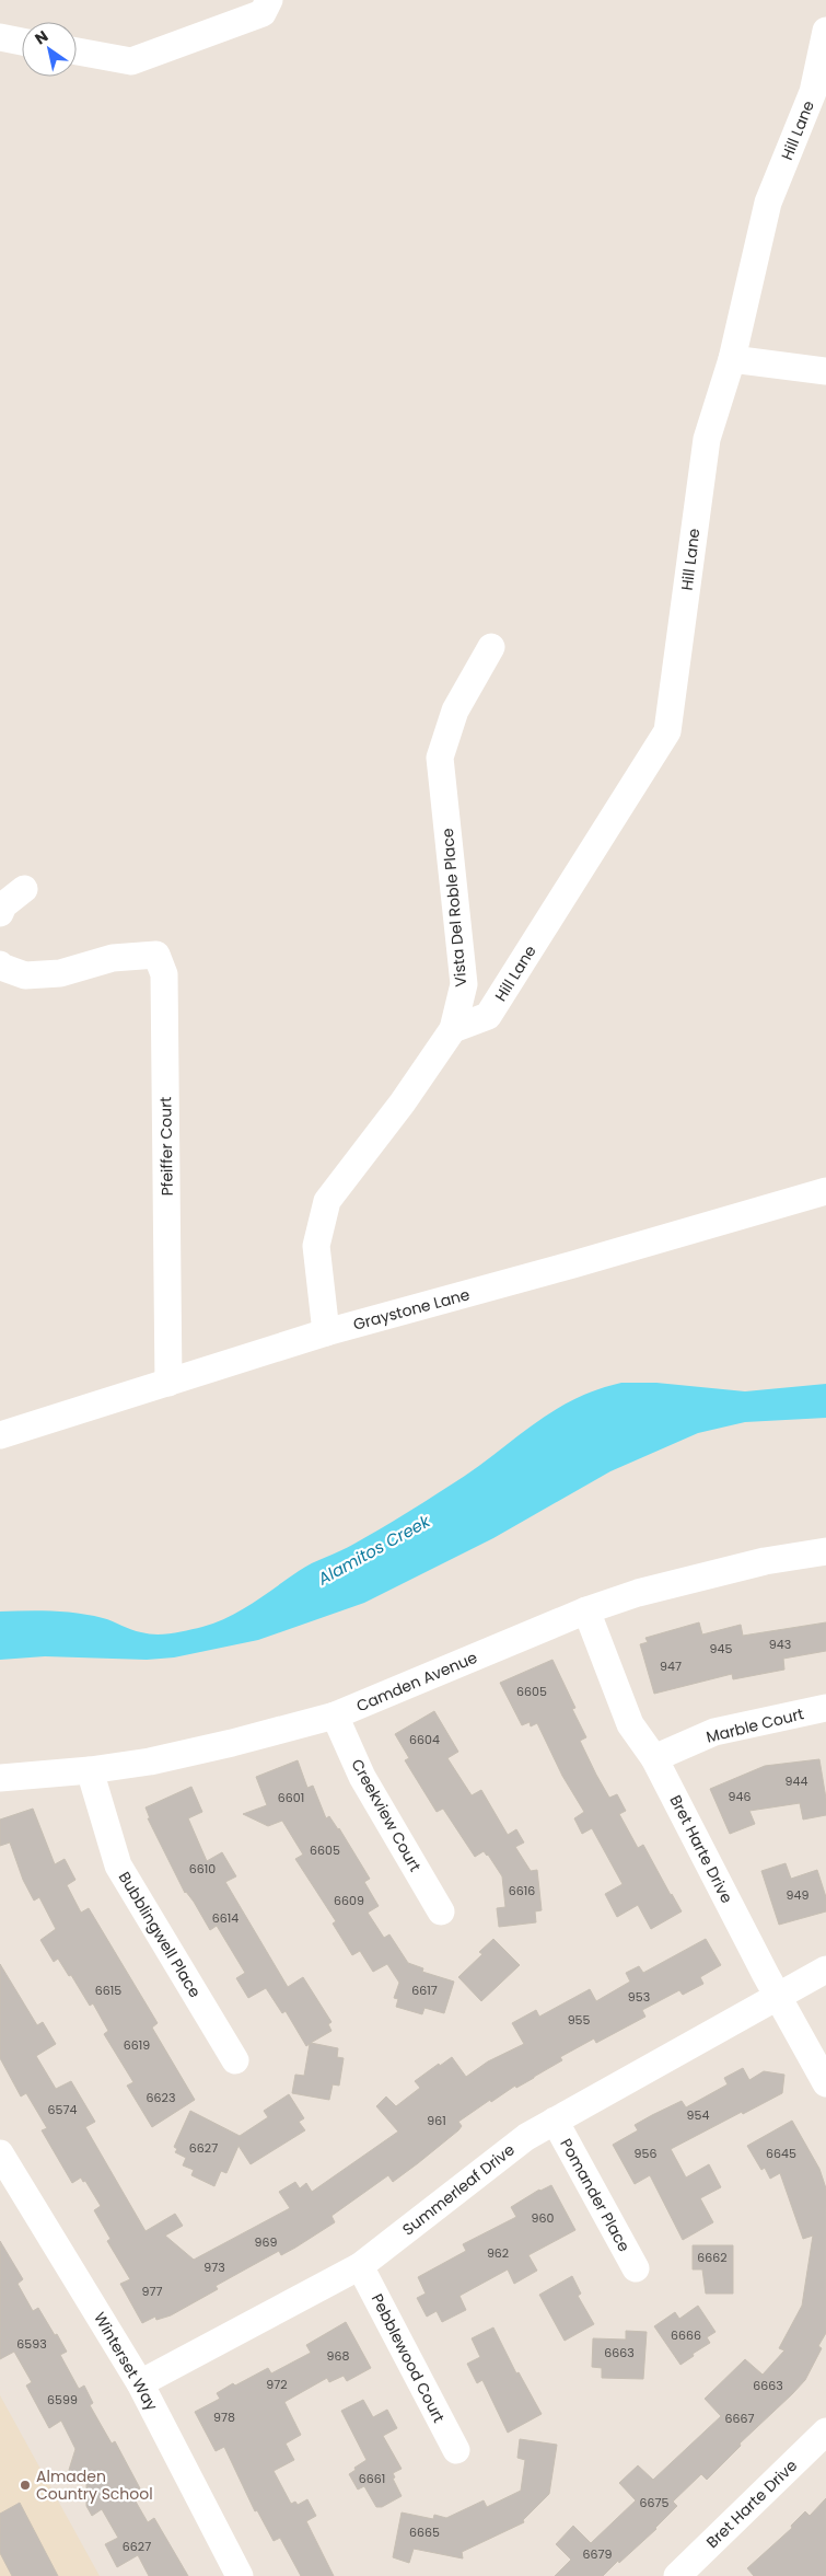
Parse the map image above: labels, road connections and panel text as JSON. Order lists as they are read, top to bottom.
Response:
{
  "streets": {
    "street": [
      "Hill Lane",
      "Vista Del Roble Place",
      "Pfeiffer Court",
      "Graystone Lane",
      "Camden Avenue",
      "Marble Court",
      "Creekview Court",
      "Bret Harte Drive",
      "Bubblingwell Place",
      "Summerleaf Drive",
      "Pomander Place",
      "Pebblewood Court",
      "Winterset Way"
    ]
  },
  "crossings": [
    ["Hill Lane", "Vista Del Roble Place"],
    ["Vista Del Roble Place", "Graystone Lane"],
    ["Pfeiffer Court", "Graystone Lane"],
    ["Camden Avenue", "Creekview Court"],
    ["Camden Avenue", "Bret Harte Drive"],
    ["Camden Avenue", "Bubblingwell Place"],
    ["Marble Court", "Bret Harte Drive"],
    ["Bret Harte Drive", "Summerleaf Drive"],
    ["Summerleaf Drive", "Pomander Place"],
    ["Summerleaf Drive", "Pebblewood Court"],
    ["Summerleaf Drive", "Winterset Way"]
  ],
  "water": ["Alamitos Creek"],
  "places": ["Almaden Country School"],
  "house_numbers": [
    "943",
    "945",
    "947",
    "6605",
    "6604",
    "944",
    "946",
    "6601",
    "6605",
    "6610",
    "6616",
    "949",
    "6609",
    "6614",
    "6615",
    "6617",
    "953",
    "955",
    "6619",
    "6623",
    "6574",
    "954",
    "961",
    "6627",
    "956",
    "6645",
    "960",
    "969",
    "962",
    "6662",
    "973",
    "977",
    "6666",
    "6593",
    "6663",
    "968",
    "972",
    "6663",
    "6599",
    "978",
    "6667",
    "6661",
    "6675",
    "6665",
    "6627",
    "6679"
  ],
  "north": "top left"
}
